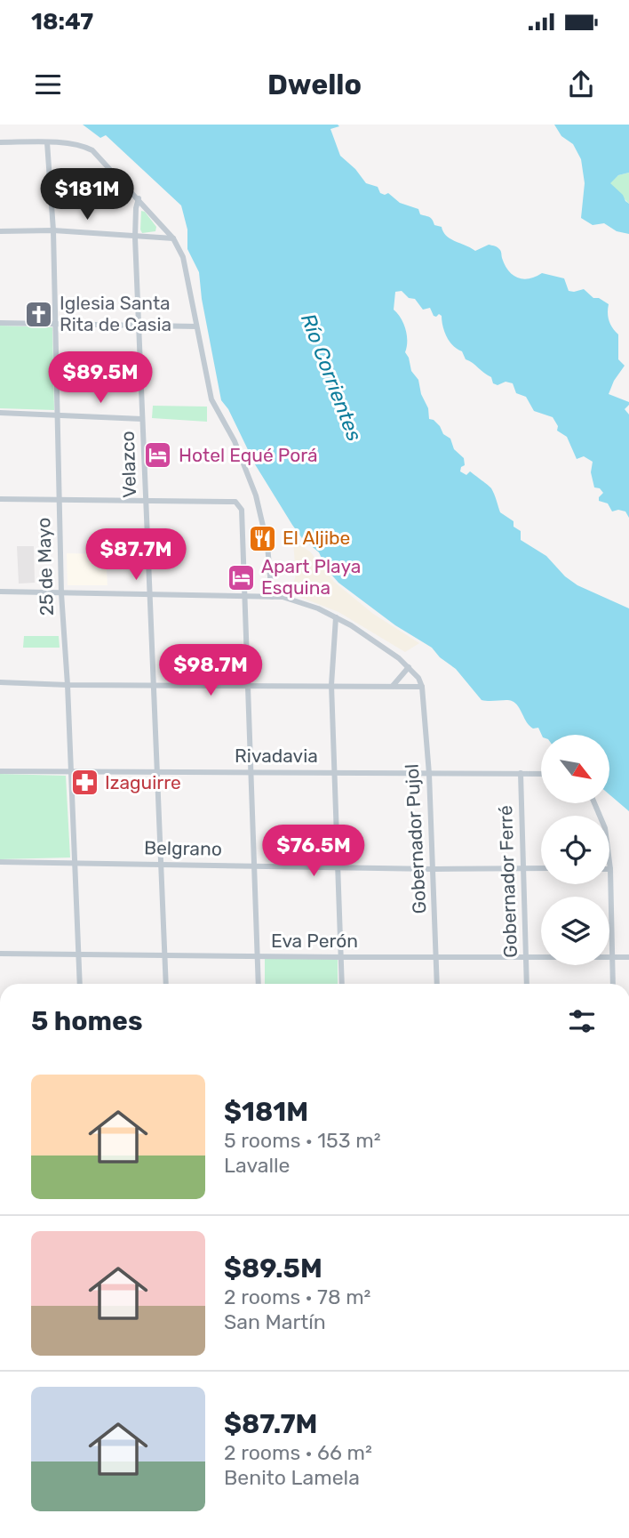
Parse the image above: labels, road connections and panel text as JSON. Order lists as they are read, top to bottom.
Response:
{
  "streets": {
    "street": [
      "Velazco",
      "25 de Mayo",
      "Rivadavia",
      "Gobernador Pujol",
      "Belgrano",
      "Gobernador Ferré",
      "Eva Perón"
    ]
  },
  "crossings": [
    ["Velazco", "Rivadavia"],
    ["Velazco", "Belgrano"],
    ["Velazco", "Eva Perón"],
    ["25 de Mayo", "Rivadavia"],
    ["25 de Mayo", "Belgrano"],
    ["25 de Mayo", "Eva Perón"],
    ["Rivadavia", "Gobernador Pujol"],
    ["Rivadavia", "Gobernador Ferré"],
    ["Gobernador Pujol", "Belgrano"],
    ["Gobernador Pujol", "Eva Perón"],
    ["Belgrano", "Gobernador Ferré"],
    ["Gobernador Ferré", "Eva Perón"]
  ],
  "water": ["Río Corrientes"],
  "places": {
    "church": ["Iglesia Santa Rita de Casia"],
    "hotel": ["Hotel Equé Porá", "Apart Playa Esquina"],
    "restaurant": ["El Aljibe"],
    "pharmacy": ["Izaguirre"]
  },
  "north": "bottom right",
  "page": {
    "status": "18:47",
    "header": "Dwello",
    "price": [
      "$181M",
      "$89.5M",
      "$87.7M",
      "$98.7M",
      "$76.5M"
    ],
    "heading": "5 homes",
    "list": [
      {
        "name": "$181M",
        "note": "5 rooms · 153 m² · Lavalle"
      },
      {
        "name": "$89.5M",
        "note": "2 rooms · 78 m² · San Martín"
      },
      {
        "name": "$87.7M",
        "note": "2 rooms · 66 m² · Benito Lamela"
      }
    ]
  }
}
